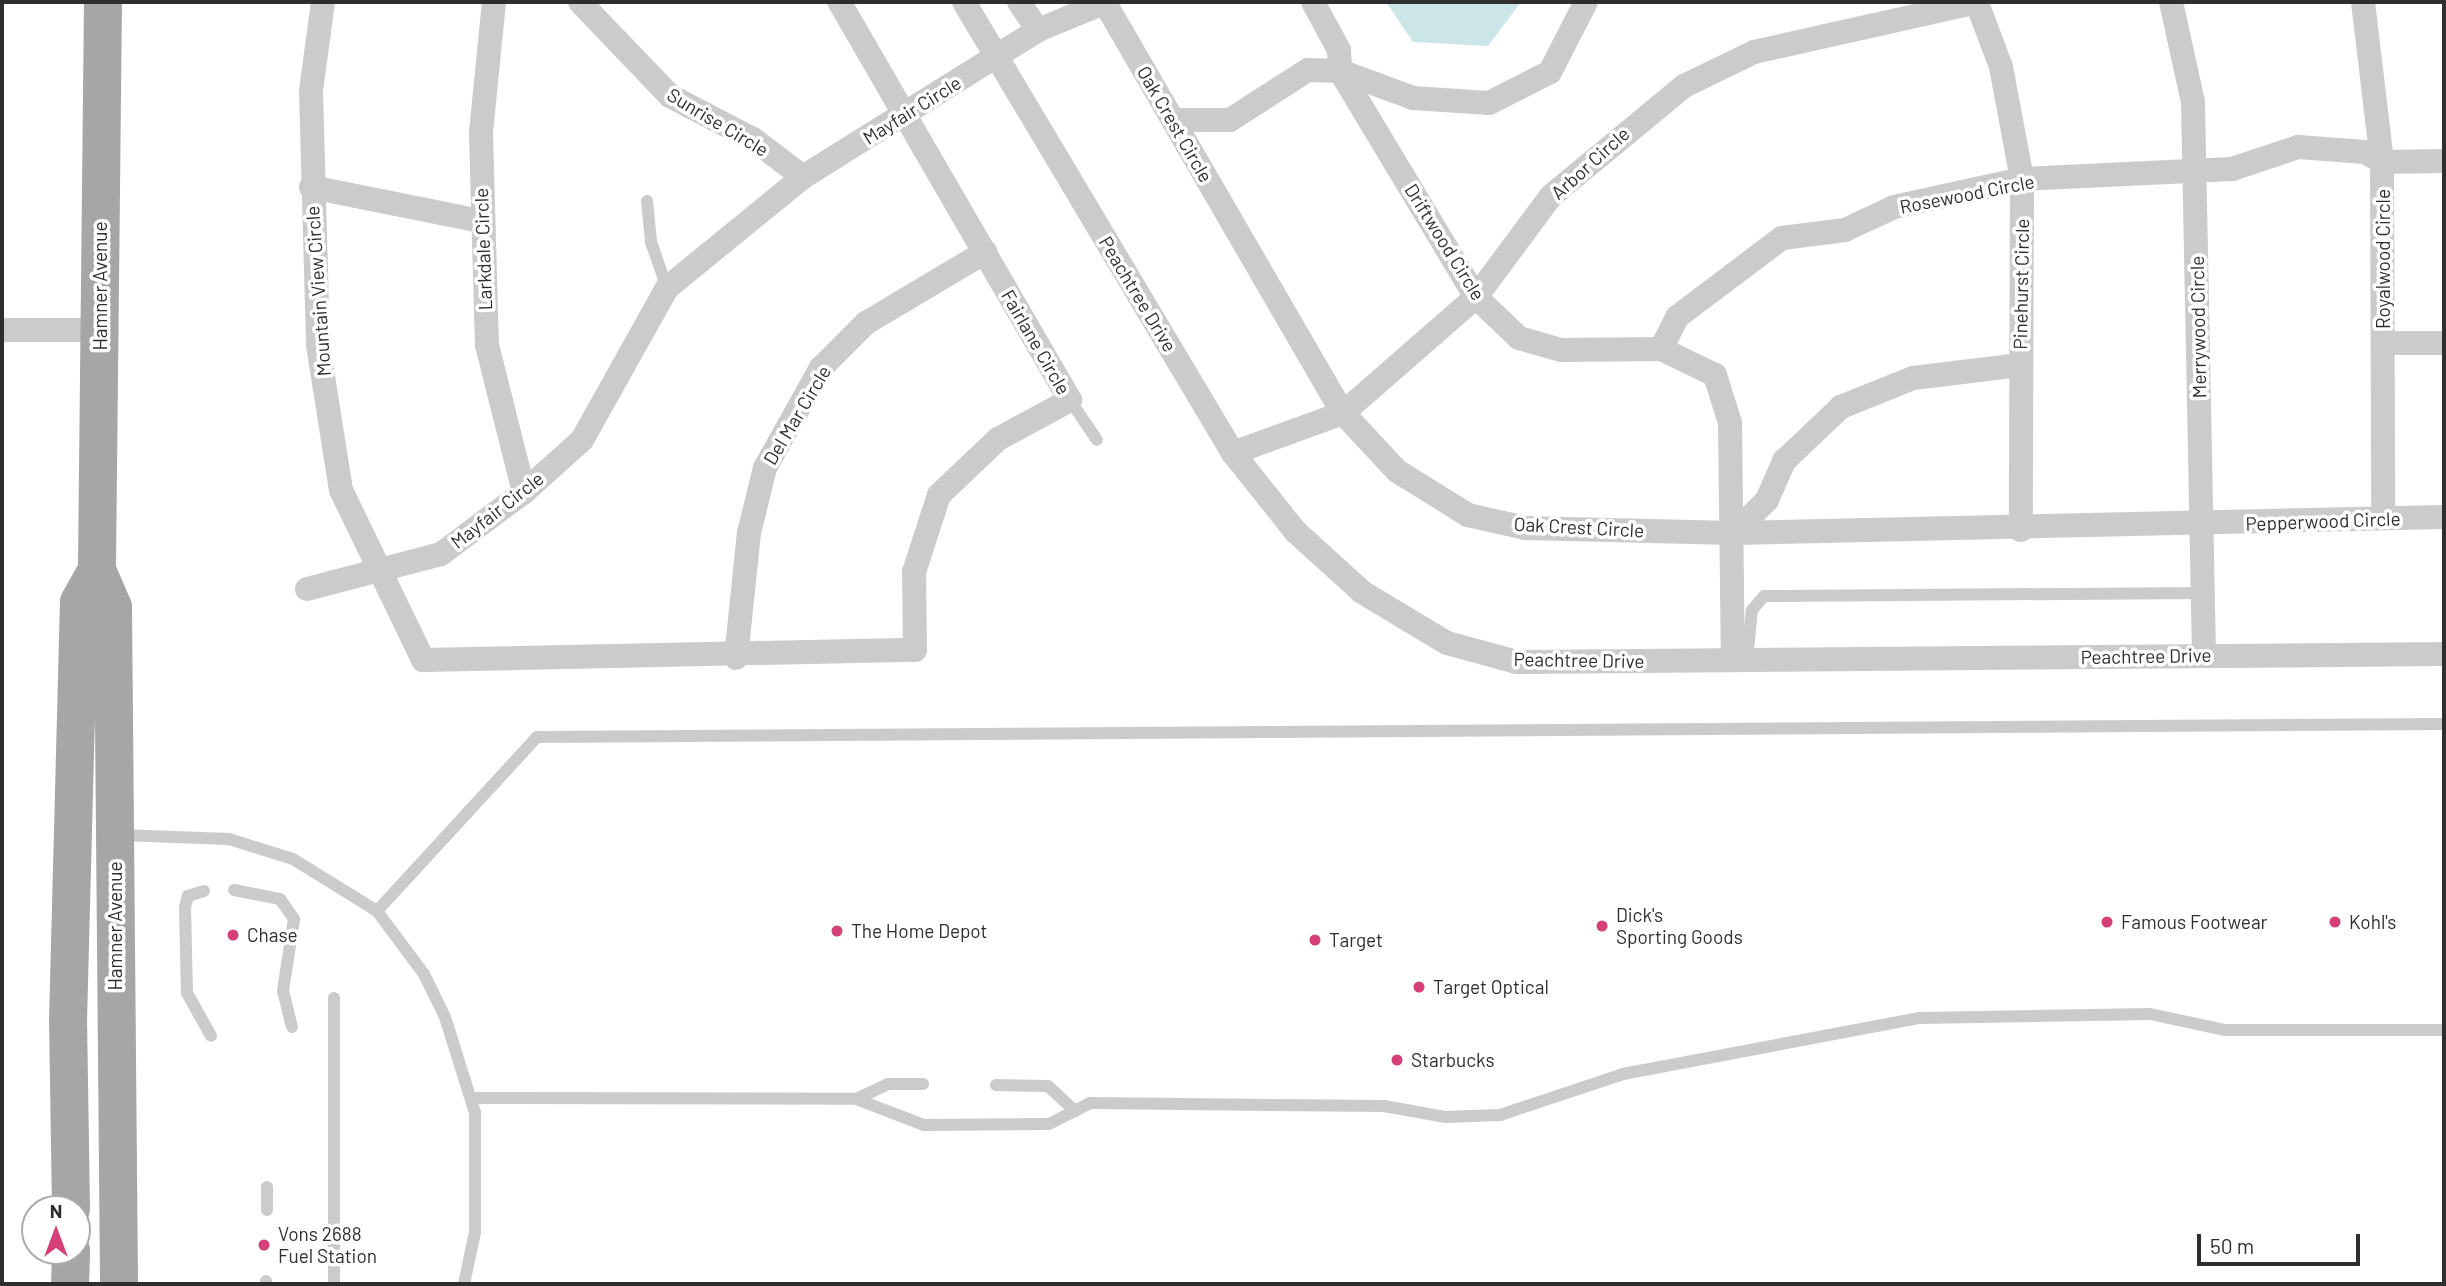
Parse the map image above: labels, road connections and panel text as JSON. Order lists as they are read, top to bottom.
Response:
{
  "streets": {
    "main road": ["Hamner Avenue"],
    "street": [
      "Mayfair Circle",
      "Sunrise Circle",
      "Oak Crest Circle",
      "Arbor Circle",
      "Rosewood Circle",
      "Driftwood Circle",
      "Larkdale Circle",
      "Royalwood Circle",
      "Pinehurst Circle",
      "Mountain View Circle",
      "Peachtree Drive",
      "Merrywood Circle",
      "Fairlane Circle",
      "Del Mar Circle",
      "Pepperwood Circle"
    ]
  },
  "crossings": [
    ["Mayfair Circle", "Sunrise Circle"],
    ["Mayfair Circle", "Oak Crest Circle"],
    ["Mayfair Circle", "Larkdale Circle"],
    ["Mayfair Circle", "Mountain View Circle"],
    ["Mayfair Circle", "Peachtree Drive"],
    ["Mayfair Circle", "Fairlane Circle"],
    ["Oak Crest Circle", "Arbor Circle"],
    ["Oak Crest Circle", "Driftwood Circle"],
    ["Oak Crest Circle", "Pinehurst Circle"],
    ["Oak Crest Circle", "Merrywood Circle"],
    ["Oak Crest Circle", "Pepperwood Circle"],
    ["Arbor Circle", "Driftwood Circle"],
    ["Arbor Circle", "Pinehurst Circle"],
    ["Arbor Circle", "Peachtree Drive"],
    ["Rosewood Circle", "Driftwood Circle"],
    ["Rosewood Circle", "Royalwood Circle"],
    ["Rosewood Circle", "Pinehurst Circle"],
    ["Rosewood Circle", "Merrywood Circle"],
    ["Driftwood Circle", "Peachtree Drive"],
    ["Royalwood Circle", "Pepperwood Circle"],
    ["Peachtree Drive", "Merrywood Circle"],
    ["Merrywood Circle", "Pepperwood Circle"],
    ["Fairlane Circle", "Del Mar Circle"]
  ],
  "places": [
    "Famous Footwear",
    "Kohl's",
    "Dick's Sporting Goods",
    "The Home Depot",
    "Chase",
    "Target",
    "Target Optical",
    "Starbucks",
    "Vons 2688 Fuel Station"
  ],
  "scale_bar": "50 m",
  "north": "top"
}
